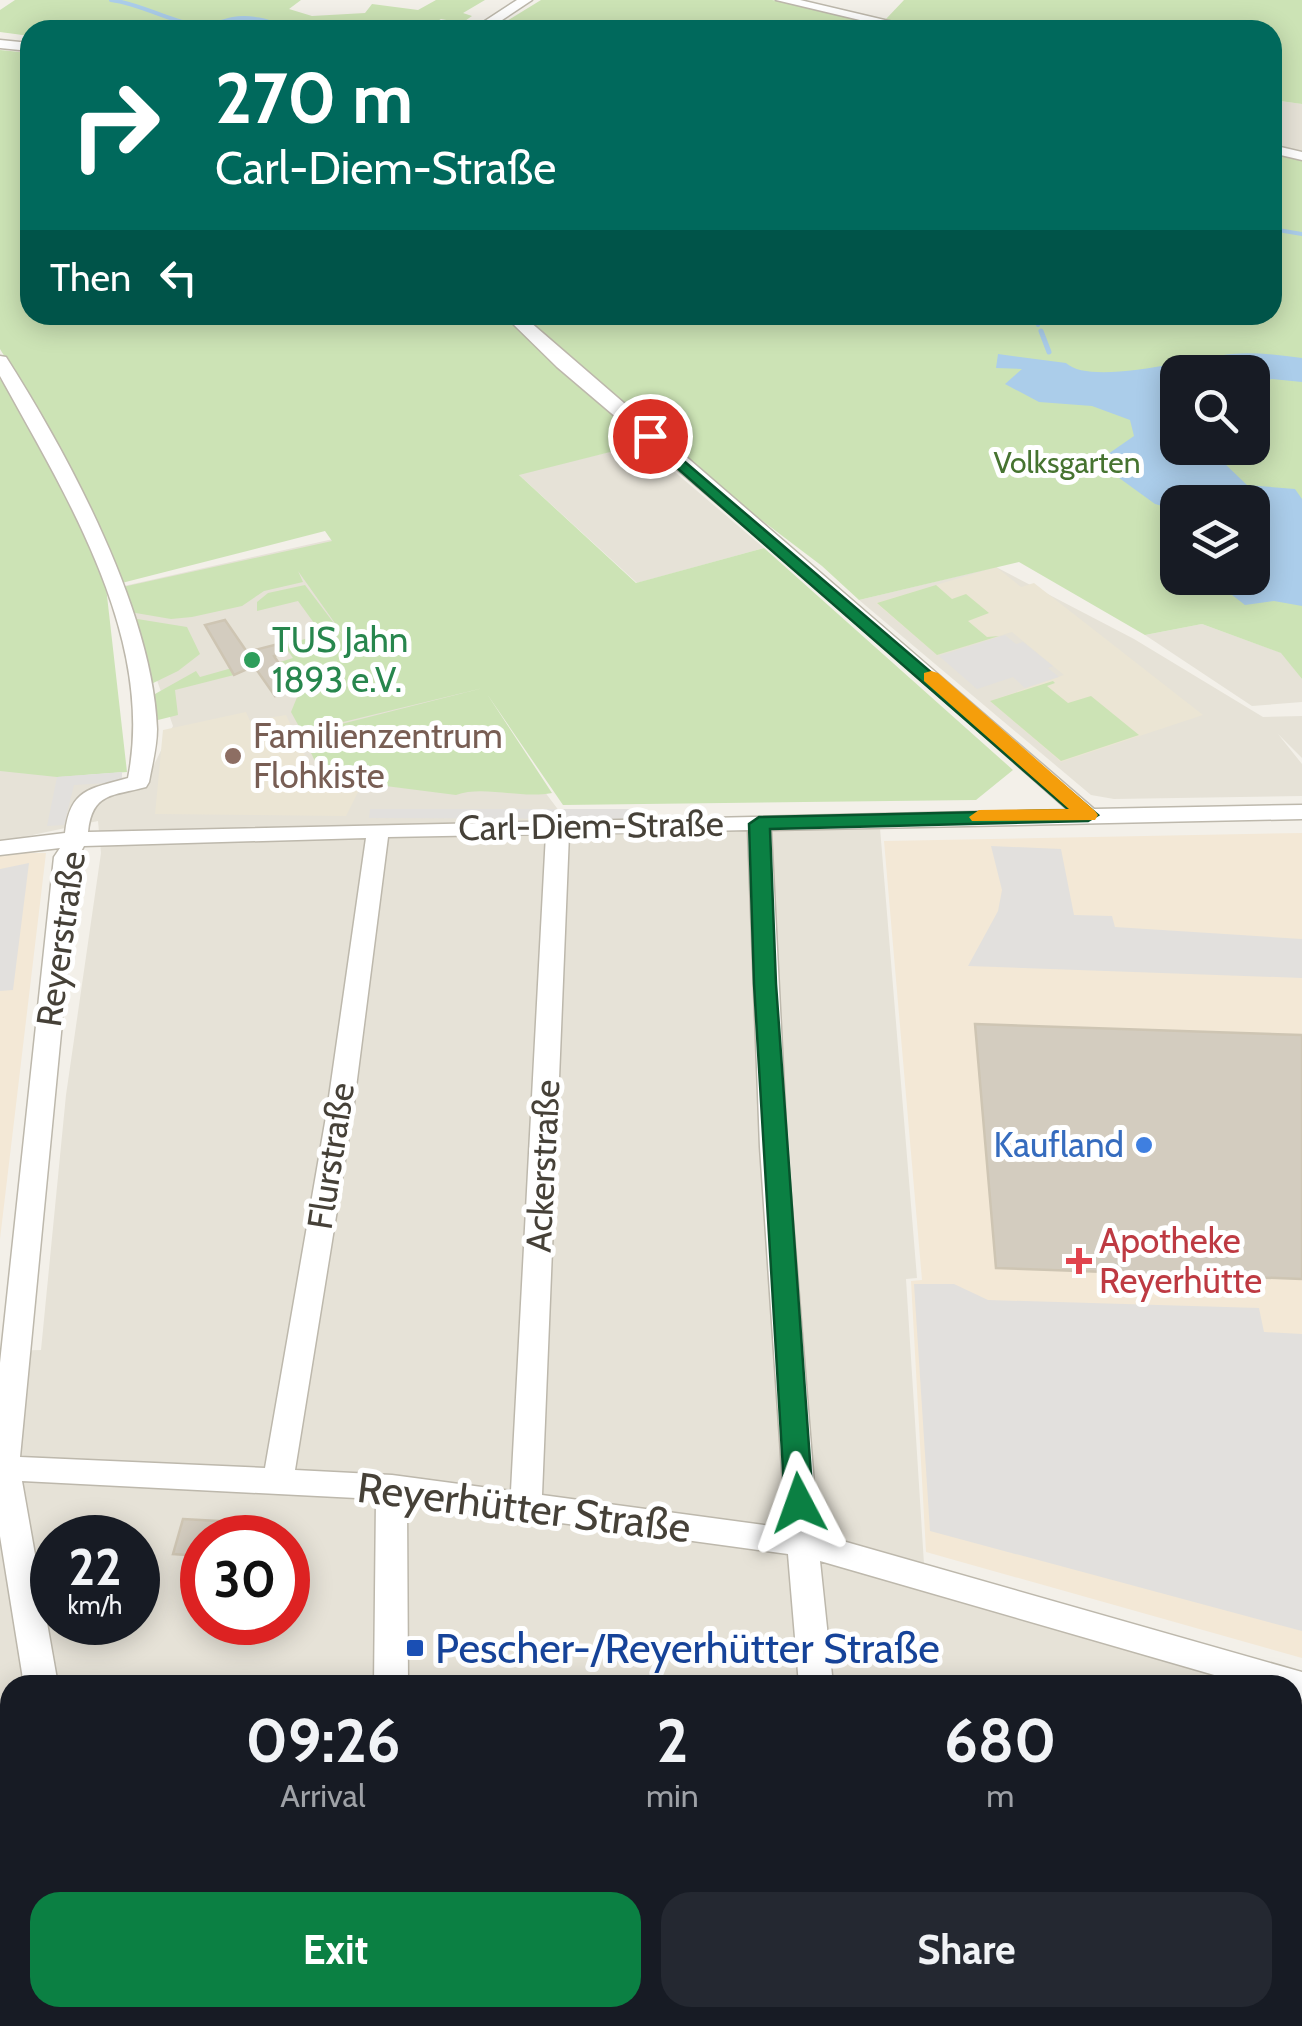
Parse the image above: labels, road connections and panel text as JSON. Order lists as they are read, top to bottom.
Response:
{
  "streets": {
    "street": [
      "Carl-Diem-Straße",
      "Reyerstraße",
      "Flurstraße",
      "Ackerstraße",
      "Reyerhütter Straße"
    ]
  },
  "crossings": [
    ["Carl-Diem-Straße", "Reyerstraße"],
    ["Carl-Diem-Straße", "Flurstraße"],
    ["Carl-Diem-Straße", "Ackerstraße"],
    ["Reyerstraße", "Reyerhütter Straße"],
    ["Flurstraße", "Reyerhütter Straße"],
    ["Ackerstraße", "Reyerhütter Straße"]
  ],
  "parks": ["Volksgarten"],
  "places": {
    "other": ["TUS Jahn 1893 e.V.", "Familienzentrum Flohkiste", "Kaufland"],
    "health": ["Apotheke Reyerhütte"],
    "transit": ["Pescher-/Reyerhütter Straße"]
  },
  "page": {
    "turn": ["270 m", "Carl-Diem-Straße"],
    "then": "Then",
    "speed": "22 km/h",
    "limit": "30",
    "eta": [
      "09:26",
      "Arrival",
      "2",
      "min",
      "680",
      "m"
    ],
    "buttons": ["Exit", "Share"]
  }
}
